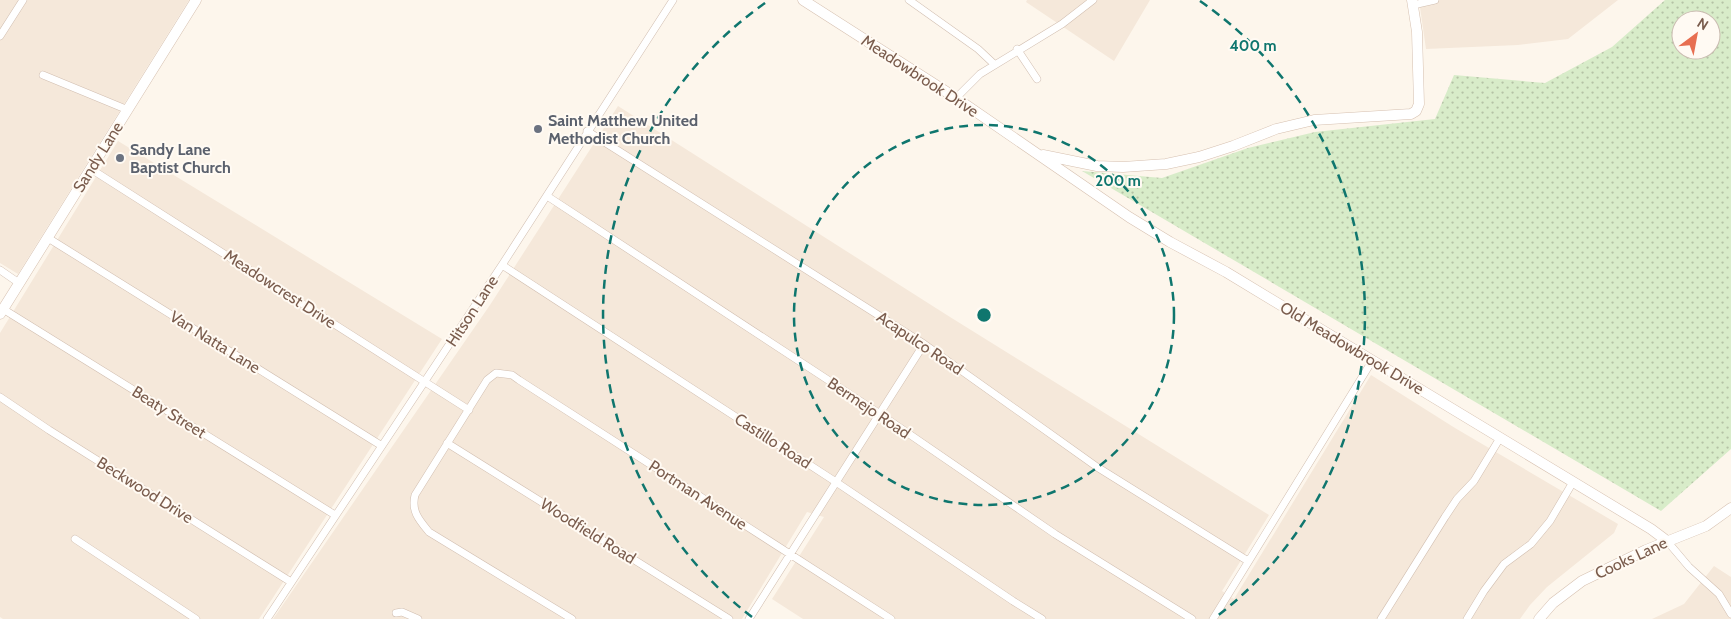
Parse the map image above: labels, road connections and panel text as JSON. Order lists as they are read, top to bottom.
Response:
{
  "streets": {
    "main road": [
      "Meadowbrook Drive",
      "Sandy Lane",
      "Old Meadowbrook Drive",
      "Cooks Lane"
    ],
    "street": [
      "Meadowcrest Drive",
      "Hitson Lane",
      "Van Natta Lane",
      "Acapulco Road",
      "Bermejo Road",
      "Beaty Street",
      "Castillo Road",
      "Beckwood Drive",
      "Portman Avenue",
      "Woodfield Road"
    ]
  },
  "crossings": [
    ["Meadowbrook Drive", "Old Meadowbrook Drive"],
    ["Sandy Lane", "Meadowcrest Drive"],
    ["Sandy Lane", "Van Natta Lane"],
    ["Sandy Lane", "Beaty Street"],
    ["Meadowcrest Drive", "Hitson Lane"],
    ["Meadowcrest Drive", "Portman Avenue"],
    ["Hitson Lane", "Van Natta Lane"],
    ["Hitson Lane", "Acapulco Road"],
    ["Hitson Lane", "Bermejo Road"],
    ["Hitson Lane", "Beaty Street"],
    ["Hitson Lane", "Castillo Road"],
    ["Hitson Lane", "Beckwood Drive"],
    ["Old Meadowbrook Drive", "Cooks Lane"]
  ],
  "places": ["Saint Matthew United Methodist Church", "Sandy Lane Baptist Church"],
  "north": "top right",
  "rings": ["400 m", "200 m"]
}
